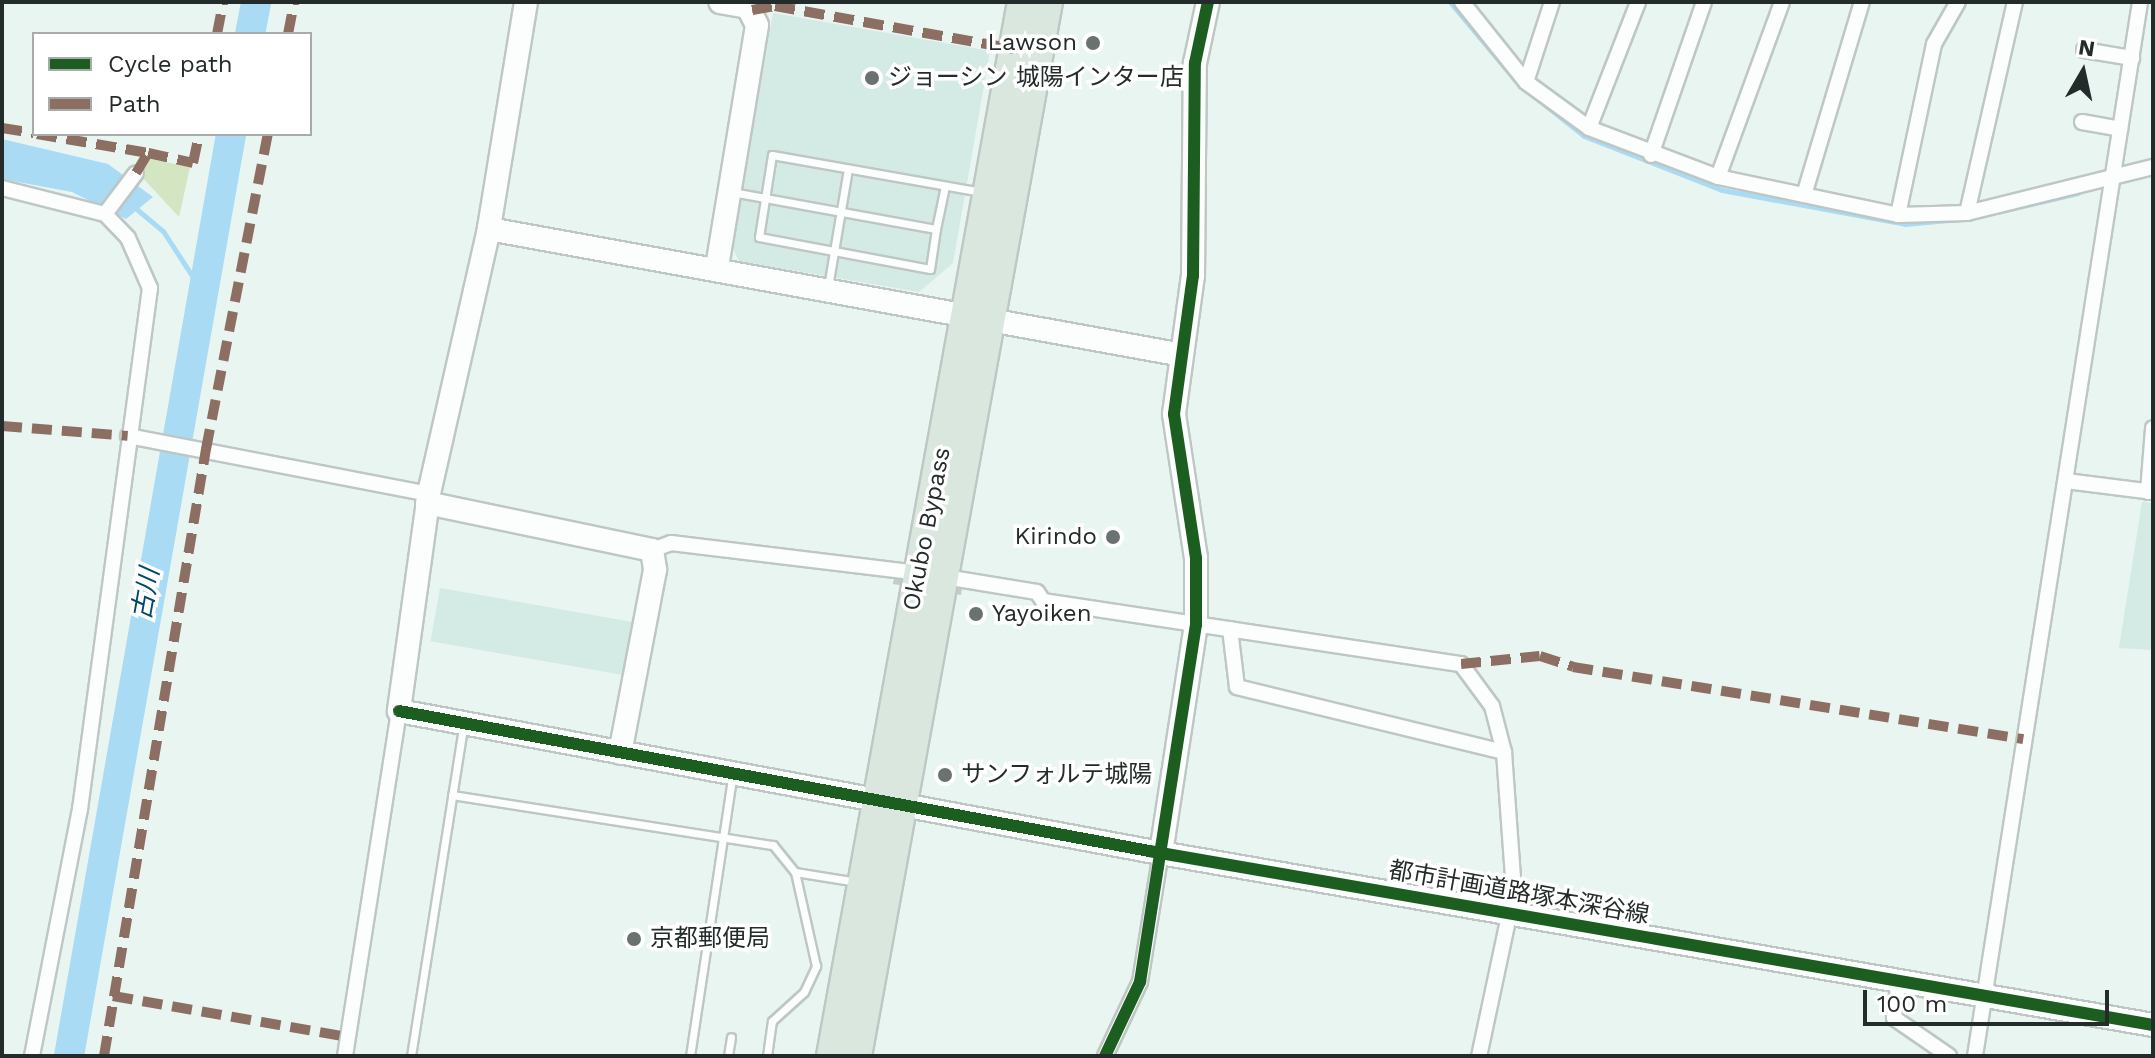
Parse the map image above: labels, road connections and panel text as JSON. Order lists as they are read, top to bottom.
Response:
{
  "streets": {
    "highway": ["Okubo Bypass"],
    "street": ["都市計画道路塚本深谷線"]
  },
  "crossings": [
    ["Okubo Bypass", "都市計画道路塚本深谷線"]
  ],
  "water": ["古川"],
  "places": [
    "Lawson",
    "ジョーシン 城陽インター店",
    "Kirindo",
    "Yayoiken",
    "サンフォルテ城陽",
    "京都郵便局"
  ],
  "legend": ["Cycle path", "Path"],
  "scale_bar": "100 m",
  "north": "top"
}
